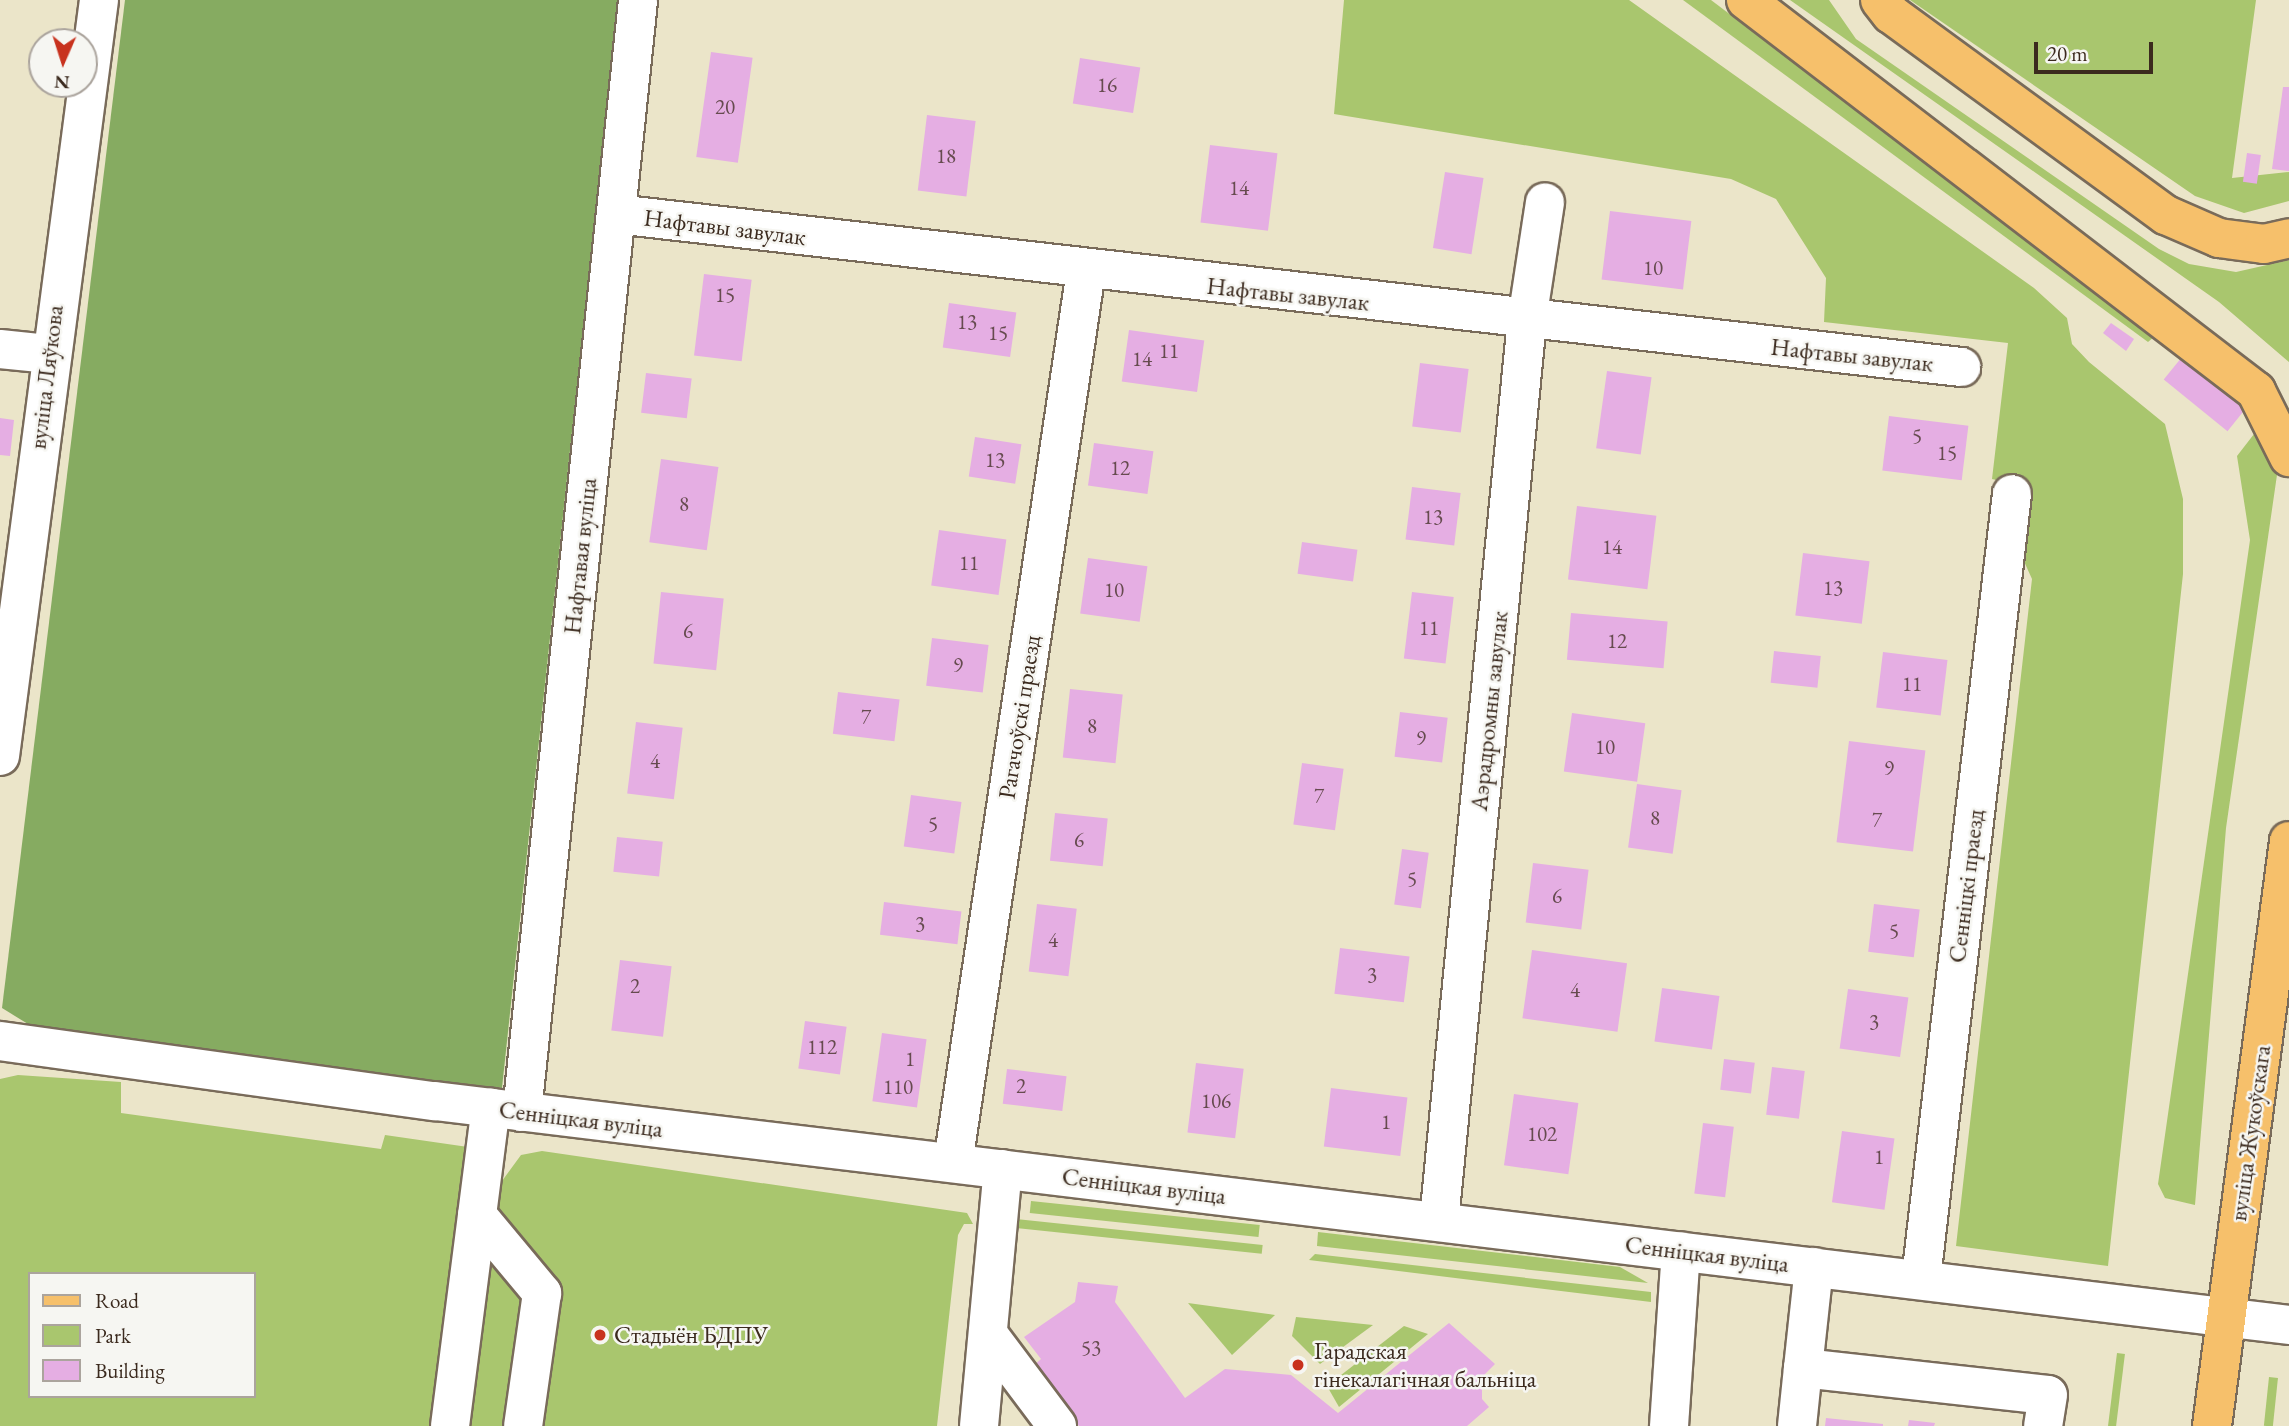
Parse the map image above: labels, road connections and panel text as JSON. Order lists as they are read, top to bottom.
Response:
{
  "streets": {
    "main road": ["вуліца Жукоўскага"],
    "street": [
      "Нафтавы завулак",
      "вуліца Ляўкова",
      "Нафтавая вуліца",
      "Аэрадромны завулак",
      "Рагачоўскі праезд",
      "Сенніцкі праезд",
      "Сенніцкая вуліца"
    ]
  },
  "crossings": [
    ["Нафтавы завулак", "Нафтавая вуліца"],
    ["Нафтавы завулак", "Аэрадромны завулак"],
    ["Нафтавы завулак", "Рагачоўскі праезд"],
    ["Нафтавая вуліца", "Сенніцкая вуліца"],
    ["Аэрадромны завулак", "Сенніцкая вуліца"],
    ["Рагачоўскі праезд", "Сенніцкая вуліца"],
    ["Сенніцкі праезд", "Сенніцкая вуліца"],
    ["Сенніцкая вуліца", "вуліца Жукоўскага"]
  ],
  "places": ["Стадыён БДПУ", "Гарадская гінекалагічная бальніца"],
  "house_numbers": [
    "16",
    "20",
    "18",
    "14",
    "10",
    "15",
    "13",
    "15",
    "11",
    "14",
    "5",
    "15",
    "13",
    "12",
    "8",
    "13",
    "14",
    "11",
    "13",
    "10",
    "11",
    "6",
    "12",
    "9",
    "11",
    "7",
    "8",
    "9",
    "10",
    "4",
    "9",
    "7",
    "8",
    "7",
    "5",
    "6",
    "5",
    "6",
    "3",
    "5",
    "4",
    "3",
    "2",
    "4",
    "3",
    "112",
    "1",
    "2",
    "110",
    "106",
    "1",
    "102",
    "1",
    "53"
  ],
  "legend": ["Road", "Park", "Building"],
  "scale_bar": "20 m",
  "north": "bottom"
}
